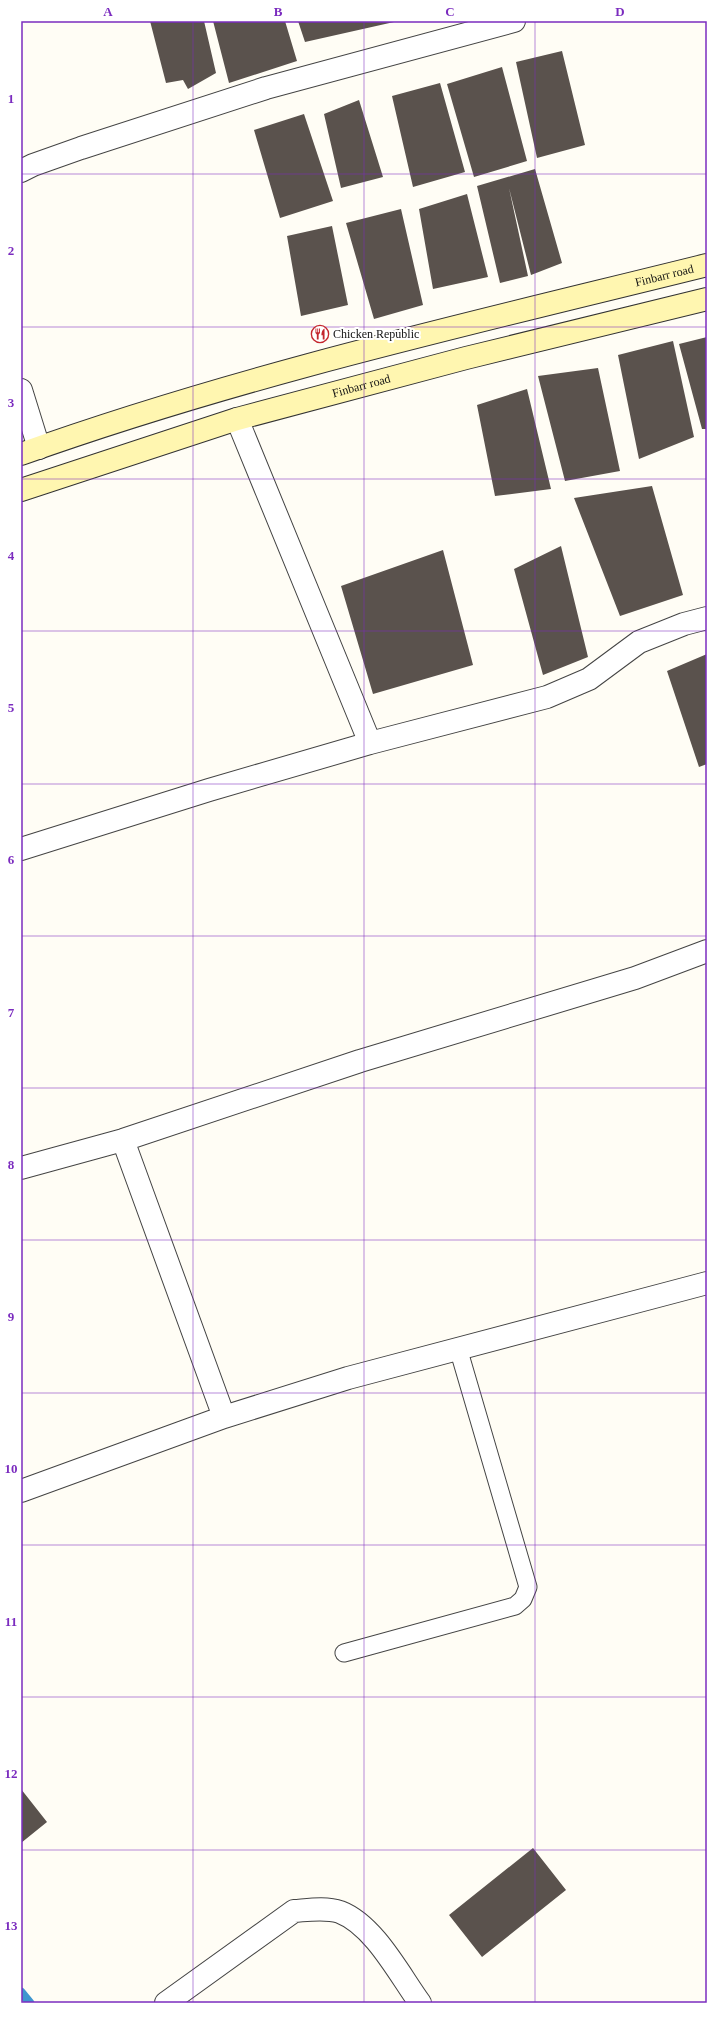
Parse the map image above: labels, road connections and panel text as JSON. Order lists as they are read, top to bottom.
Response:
{
  "streets": {
    "main road": ["Finbarr road"]
  },
  "places": {
    "restaurant": ["Chicken Republic"]
  },
  "grid": {
    "columns": [
      "A",
      "B",
      "C",
      "D"
    ],
    "rows": [
      "1",
      "2",
      "3",
      "4",
      "5",
      "6",
      "7",
      "8",
      "9",
      "10",
      "11",
      "12",
      "13"
    ]
  }
}
